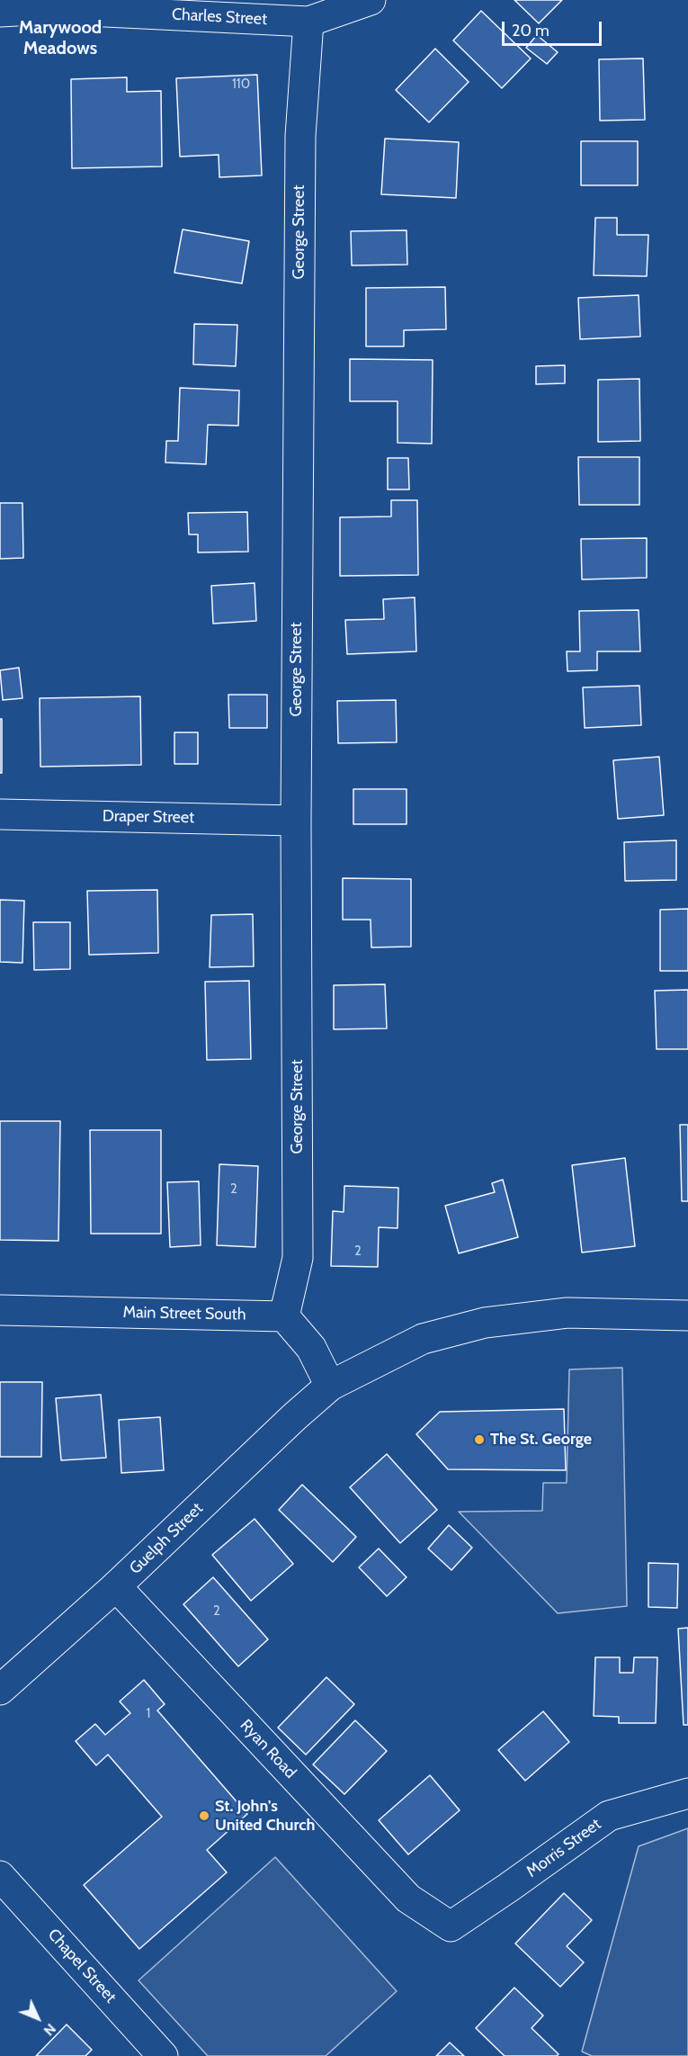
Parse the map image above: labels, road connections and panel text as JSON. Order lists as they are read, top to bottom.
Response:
{
  "streets": {
    "street": [
      "Charles Street",
      "George Street",
      "Draper Street",
      "Main Street South",
      "Guelph Street",
      "Ryan Road",
      "Morris Street",
      "Chapel Street"
    ]
  },
  "crossings": [
    ["Charles Street", "George Street"],
    ["George Street", "Draper Street"],
    ["George Street", "Main Street South"],
    ["Guelph Street", "Ryan Road"],
    ["Ryan Road", "Morris Street"]
  ],
  "districts": ["Marywood Meadows"],
  "places": ["The St. George", "St. John's United Church"],
  "house_numbers": [
    "110",
    "2",
    "2",
    "2",
    "1"
  ],
  "scale_bar": "20 m",
  "north": "bottom right"
}
